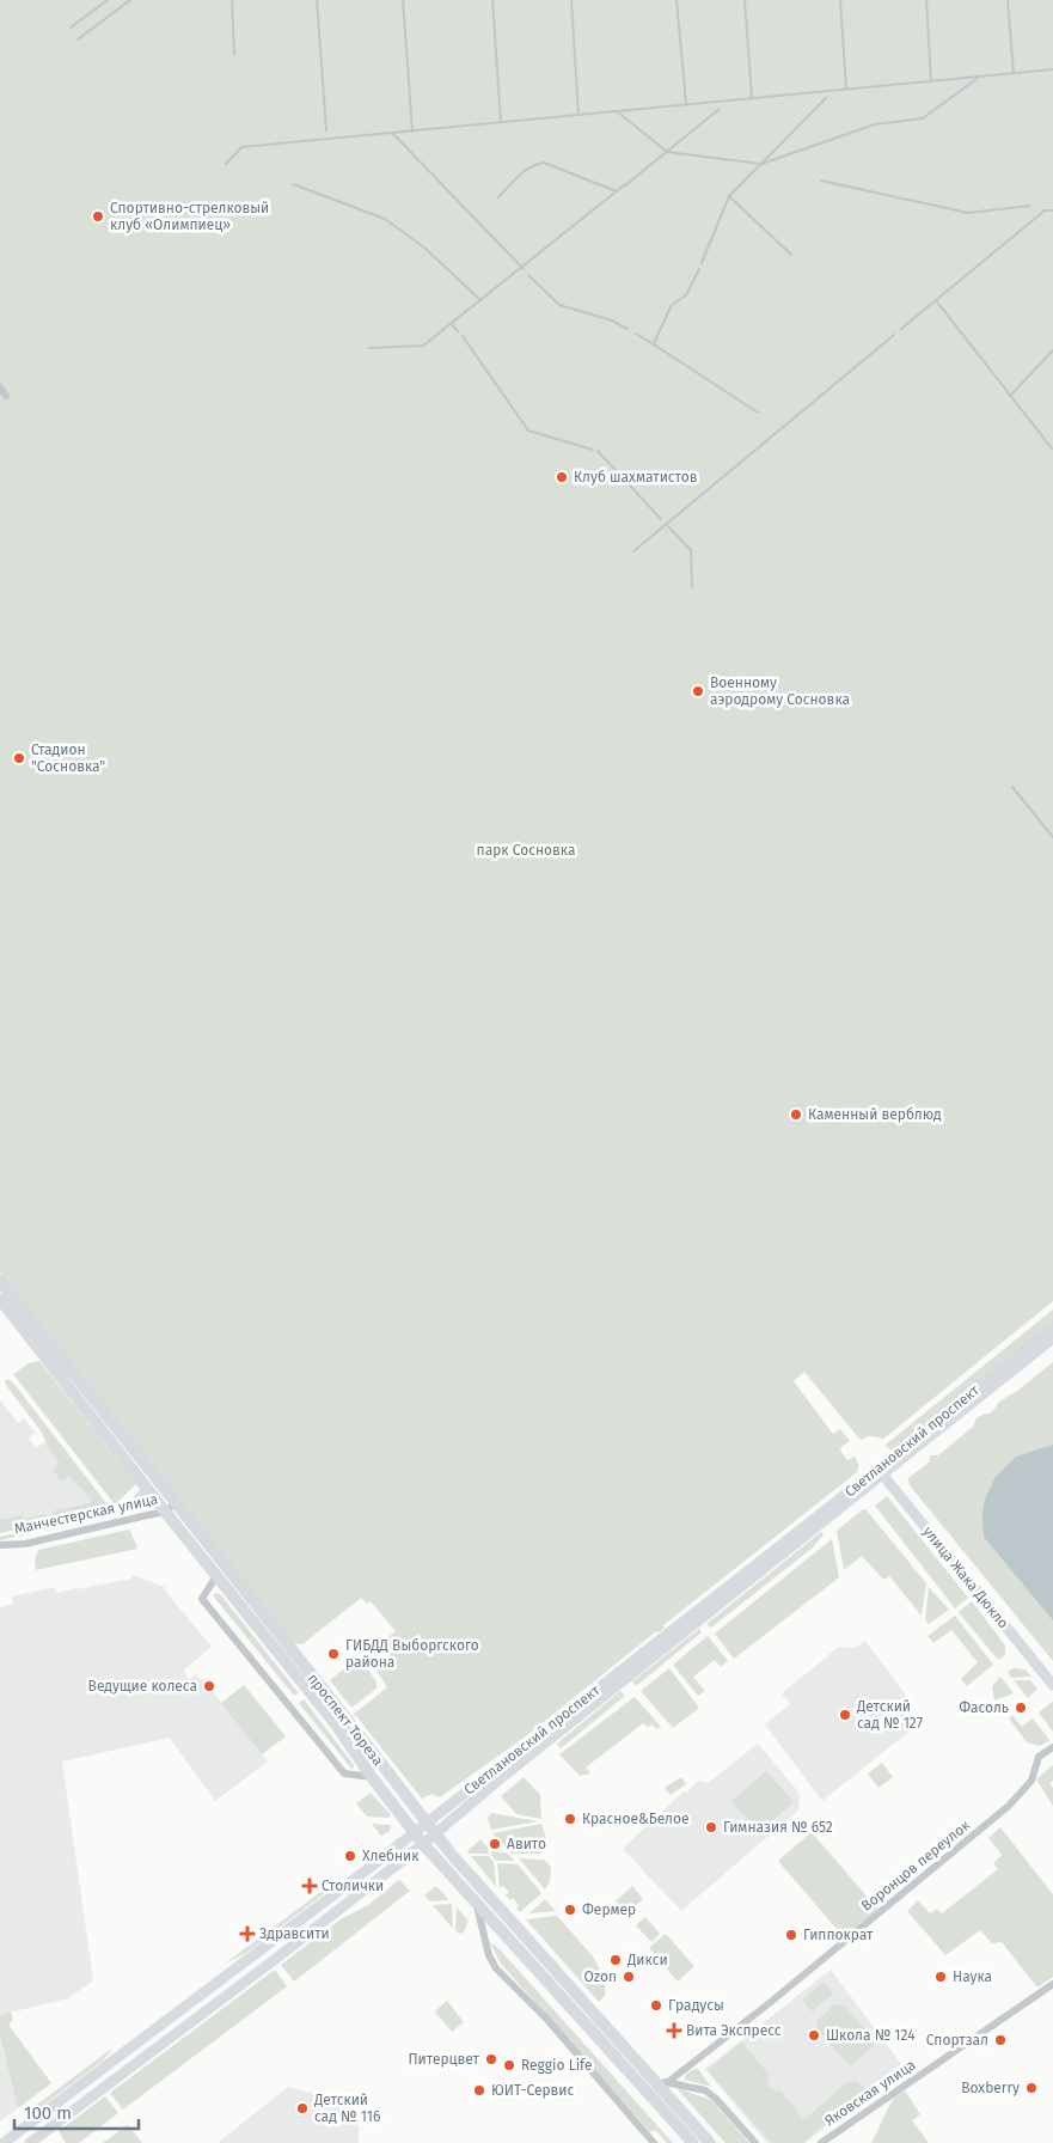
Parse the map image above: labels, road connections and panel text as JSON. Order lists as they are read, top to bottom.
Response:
{
  "streets": {
    "main road": ["Светлановский проспект", "улица Жака Дюкло", "проспект Тореза"],
    "street": ["Манчестерская улица", "Воронцов переулок", "Яковская улица"]
  },
  "crossings": [
    ["Светлановский проспект", "улица Жака Дюкло"],
    ["Светлановский проспект", "проспект Тореза"],
    ["Манчестерская улица", "проспект Тореза"]
  ],
  "parks": ["парк Сосновка"],
  "places": {
    "other": [
      "Спортивно-стрелковый клуб «Олимпиец»",
      "Клуб шахматистов",
      "Военному аэродрому Сосновка",
      "Стадион \"Сосновка\"",
      "Каменный верблюд",
      "ГИБДД Выборгского района",
      "Ведущие колеса",
      "Фасоль",
      "Детский сад № 127",
      "Красное&Белое",
      "Гимназия № 652",
      "Авито",
      "Хлебник",
      "Фермер",
      "Гиппократ",
      "Дикси",
      "Ozon",
      "Наука",
      "Градусы",
      "Школа № 124",
      "Спортзал",
      "Питерцвет",
      "Reggio Life",
      "Boxberry",
      "ЮИТ-Сервис",
      "Детский сад № 116"
    ],
    "health": ["Столички", "Здравсити", "Вита Экспресс"]
  },
  "scale_bar": "100 m"
}
